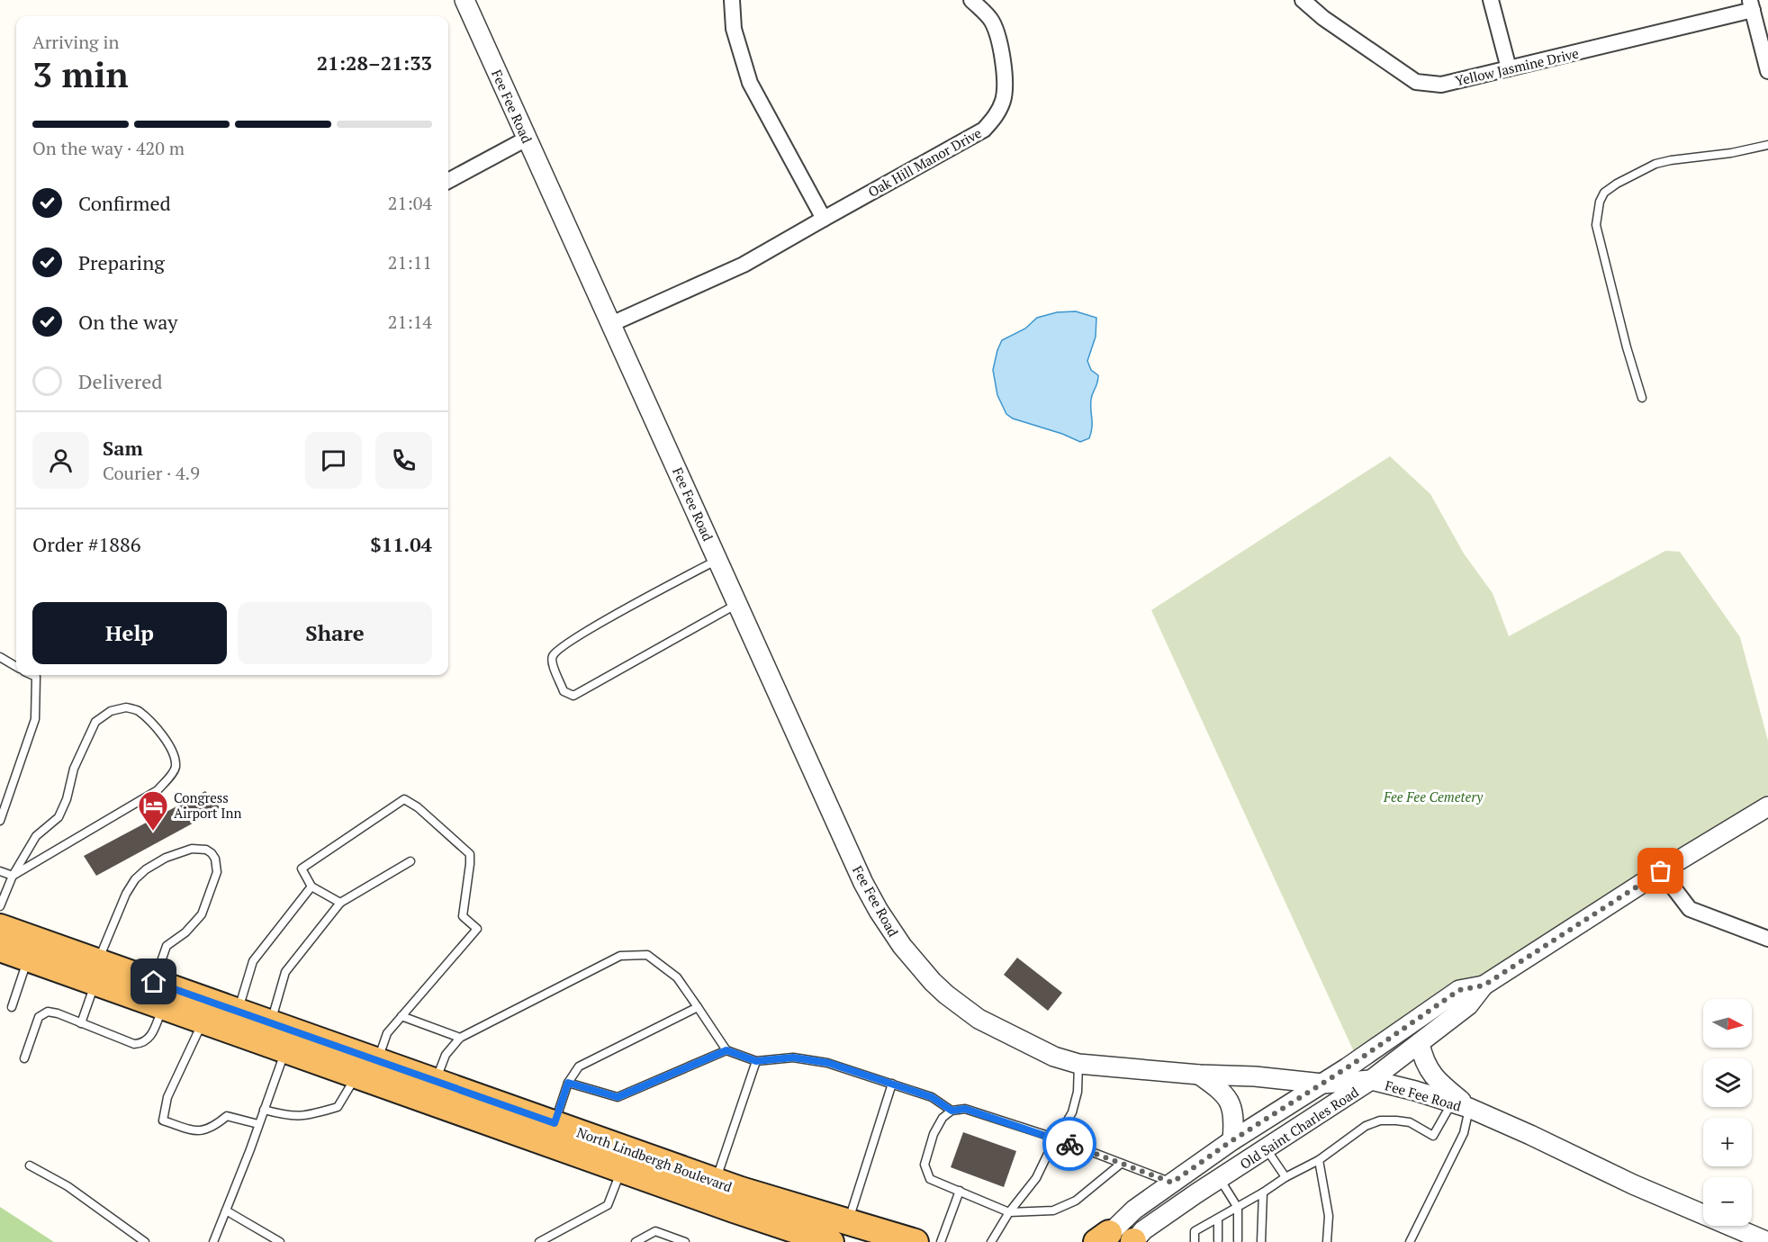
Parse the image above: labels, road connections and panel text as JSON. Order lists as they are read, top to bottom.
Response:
{
  "streets": {
    "highway": ["North Lindbergh Boulevard"],
    "street": [
      "Yellow Jasmine Drive",
      "Fee Fee Road",
      "Oak Hill Manor Drive",
      "Old Saint Charles Road"
    ]
  },
  "crossings": [
    ["Fee Fee Road", "Oak Hill Manor Drive"],
    ["Fee Fee Road", "Old Saint Charles Road"]
  ],
  "parks": ["Fee Fee Cemetery"],
  "places": {
    "hotel": ["Congress Airport Inn"]
  },
  "north": "right",
  "page": {
    "heading": ["3 min", "Arriving in", "21:28–21:33"],
    "panel": [
      "Sam",
      "Courier · 4.9",
      "Order #1886",
      "$11.04"
    ],
    "bar": "On the way · 420 m",
    "list": [
      ["Confirmed", "21:04"],
      ["Preparing", "21:11"],
      ["On the way", "21:14"],
      "Delivered"
    ],
    "buttons": ["Help", "Share"],
    "map_buttons": ["+", "−"]
  }
}
